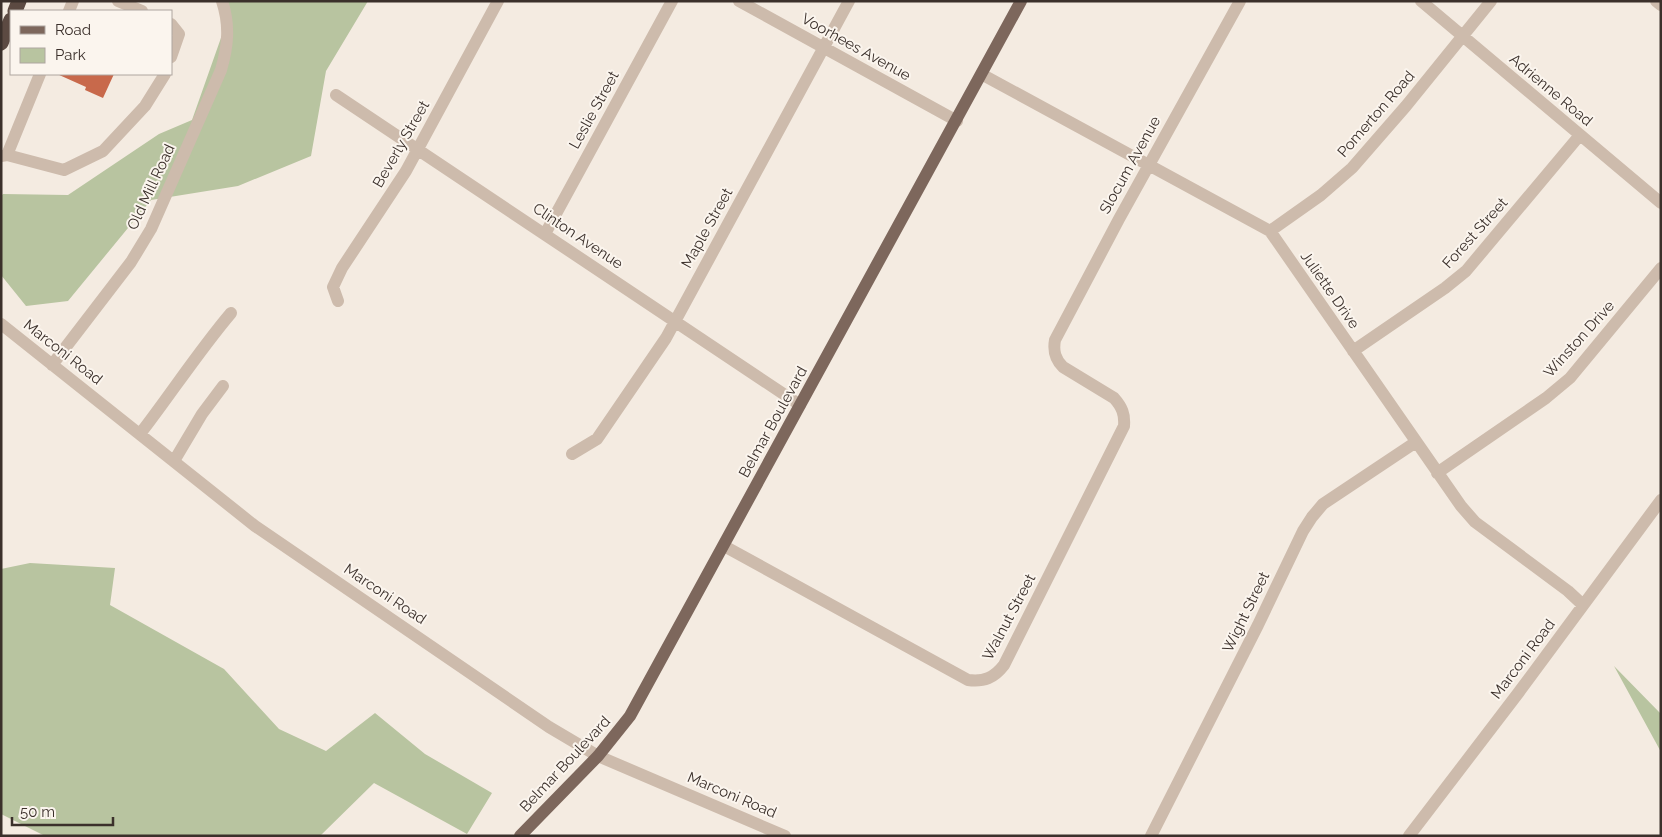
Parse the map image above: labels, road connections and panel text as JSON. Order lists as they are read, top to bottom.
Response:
{
  "streets": {
    "main road": ["Belmar Boulevard"],
    "street": [
      "Voorhees Avenue",
      "Adrienne Road",
      "Leslie Street",
      "Pomerton Road",
      "Beverly Street",
      "Slocum Avenue",
      "Old Mill Road",
      "Maple Street",
      "Forest Street",
      "Clinton Avenue",
      "Juliette Drive",
      "Winston Drive",
      "Marconi Road",
      "Wight Street",
      "Walnut Street"
    ]
  },
  "crossings": [
    ["Voorhees Avenue", "Maple Street"],
    ["Voorhees Avenue", "Belmar Boulevard"],
    ["Adrienne Road", "Pomerton Road"],
    ["Adrienne Road", "Forest Street"],
    ["Leslie Street", "Clinton Avenue"],
    ["Pomerton Road", "Juliette Drive"],
    ["Beverly Street", "Clinton Avenue"],
    ["Slocum Avenue", "Juliette Drive"],
    ["Slocum Avenue", "Walnut Street"],
    ["Old Mill Road", "Marconi Road"],
    ["Maple Street", "Clinton Avenue"],
    ["Forest Street", "Juliette Drive"],
    ["Clinton Avenue", "Belmar Boulevard"],
    ["Juliette Drive", "Winston Drive"],
    ["Juliette Drive", "Marconi Road"],
    ["Juliette Drive", "Belmar Boulevard"],
    ["Juliette Drive", "Wight Street"],
    ["Marconi Road", "Belmar Boulevard"],
    ["Belmar Boulevard", "Walnut Street"]
  ],
  "legend": ["Road", "Park"],
  "scale_bar": "50 m"
}
